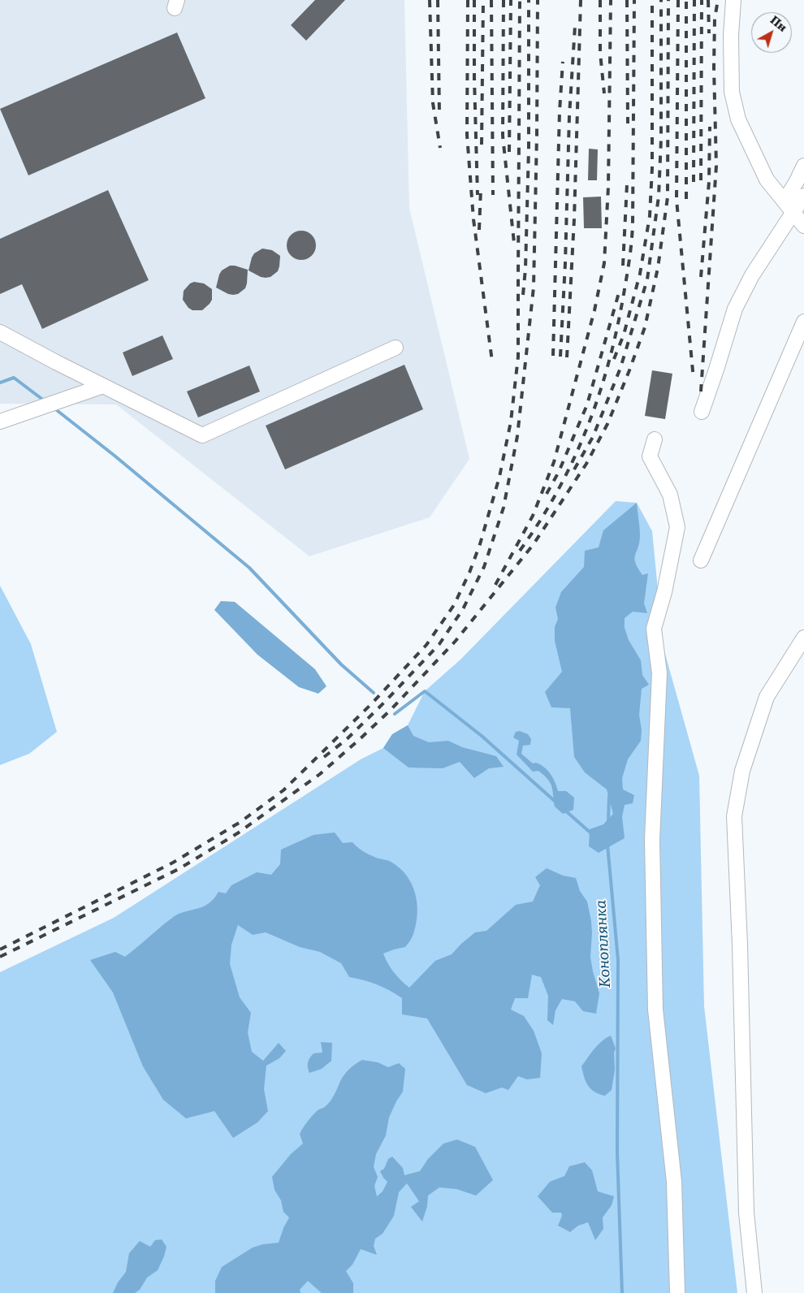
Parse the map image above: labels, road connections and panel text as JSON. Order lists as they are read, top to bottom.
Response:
{
  "water": ["Коноплянка"],
  "north": "top right"
}
